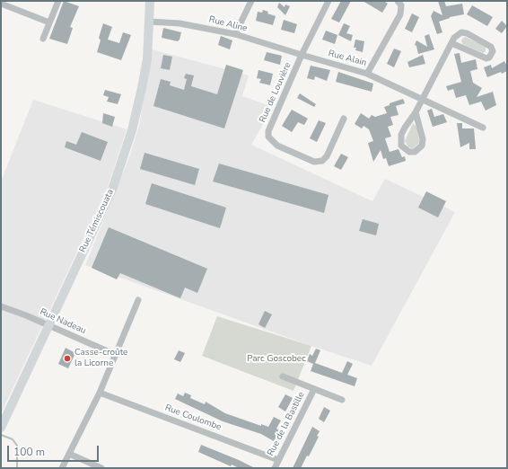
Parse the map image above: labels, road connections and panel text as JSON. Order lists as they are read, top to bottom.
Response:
{
  "streets": {
    "main road": ["Rue Témiscouata"],
    "street": [
      "Rue Aline",
      "Rue Alain",
      "Rue de Louvière",
      "Rue Nadeau",
      "Rue Coulombe",
      "Rue de la Bastille"
    ]
  },
  "crossings": [
    ["Rue Aline", "Rue Alain"],
    ["Rue Aline", "Rue de Louvière"],
    ["Rue Aline", "Rue Témiscouata"],
    ["Rue Alain", "Rue de Louvière"],
    ["Rue Témiscouata", "Rue Nadeau"],
    ["Rue Coulombe", "Rue de la Bastille"]
  ],
  "parks": ["Parc Goscobec"],
  "places": ["Casse-croûte la Licorne"],
  "scale_bar": "100 m"
}
